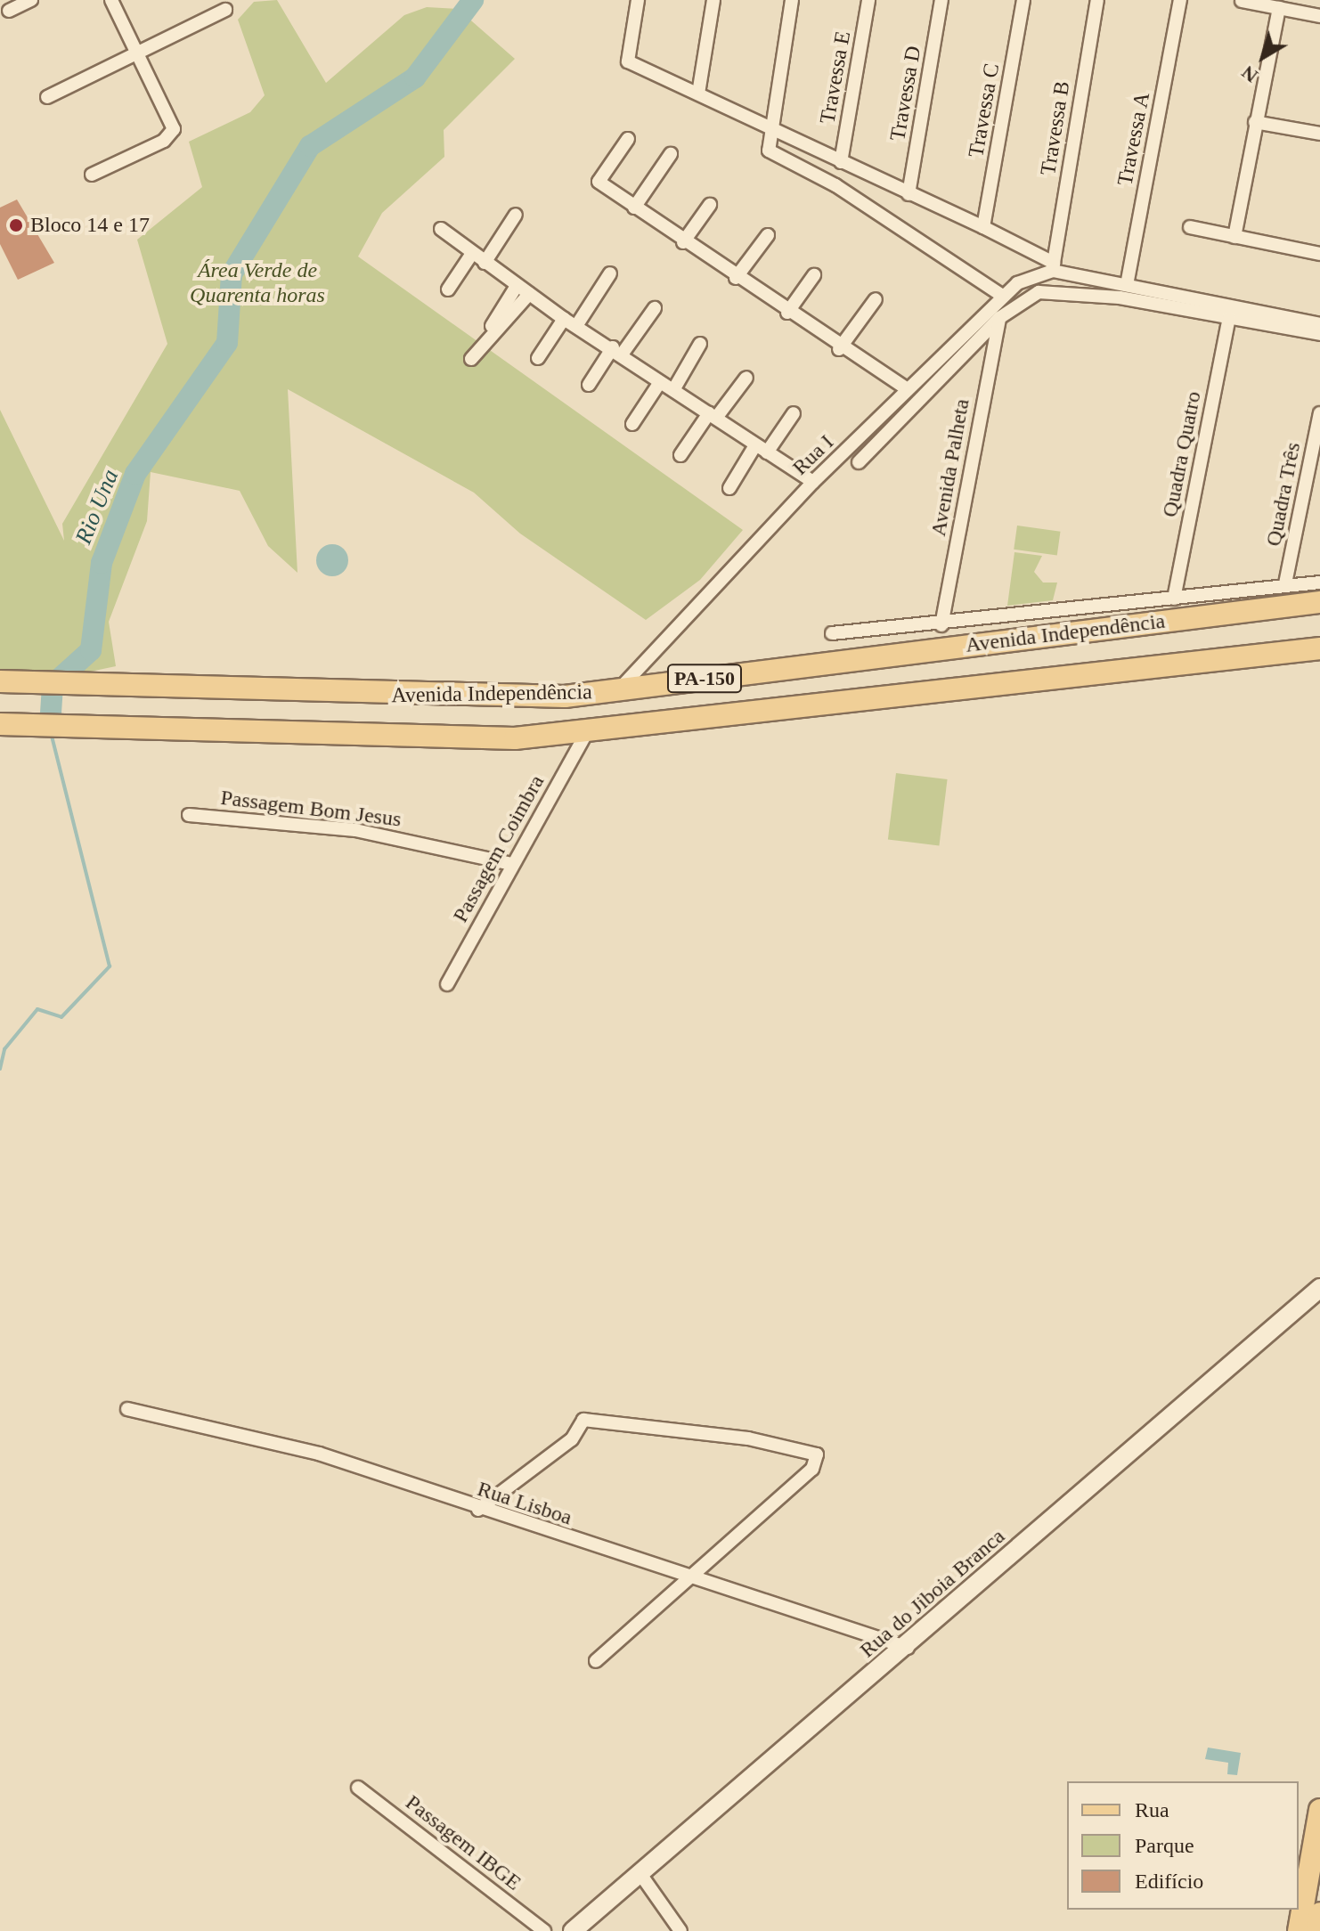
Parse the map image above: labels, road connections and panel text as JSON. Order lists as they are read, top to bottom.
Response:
{
  "streets": {
    "main road": ["Avenida Independência", "PA-150", "Rua do Jiboia Branca"],
    "street": [
      "Travessa E",
      "Travessa D",
      "Travessa C",
      "Travessa B",
      "Travessa A",
      "Quadra Quatro",
      "Rua I",
      "Avenida Palheta",
      "Quadra Três",
      "Passagem Bom Jesus",
      "Passagem Coimbra",
      "Rua Lisboa",
      "Passagem IBGE"
    ]
  },
  "crossings": [
    ["Travessa B", "Rua I"],
    ["Rua I", "Avenida Independência"],
    ["Avenida Independência", "Passagem Coimbra"],
    ["Passagem Bom Jesus", "Passagem Coimbra"],
    ["Rua Lisboa", "Rua do Jiboia Branca"]
  ],
  "water": ["Rio Una"],
  "parks": ["Área Verde de Quarenta horas"],
  "places": ["Bloco 14 e 17"],
  "legend": ["Rua", "Parque", "Edifício"],
  "north": "bottom left"
}
